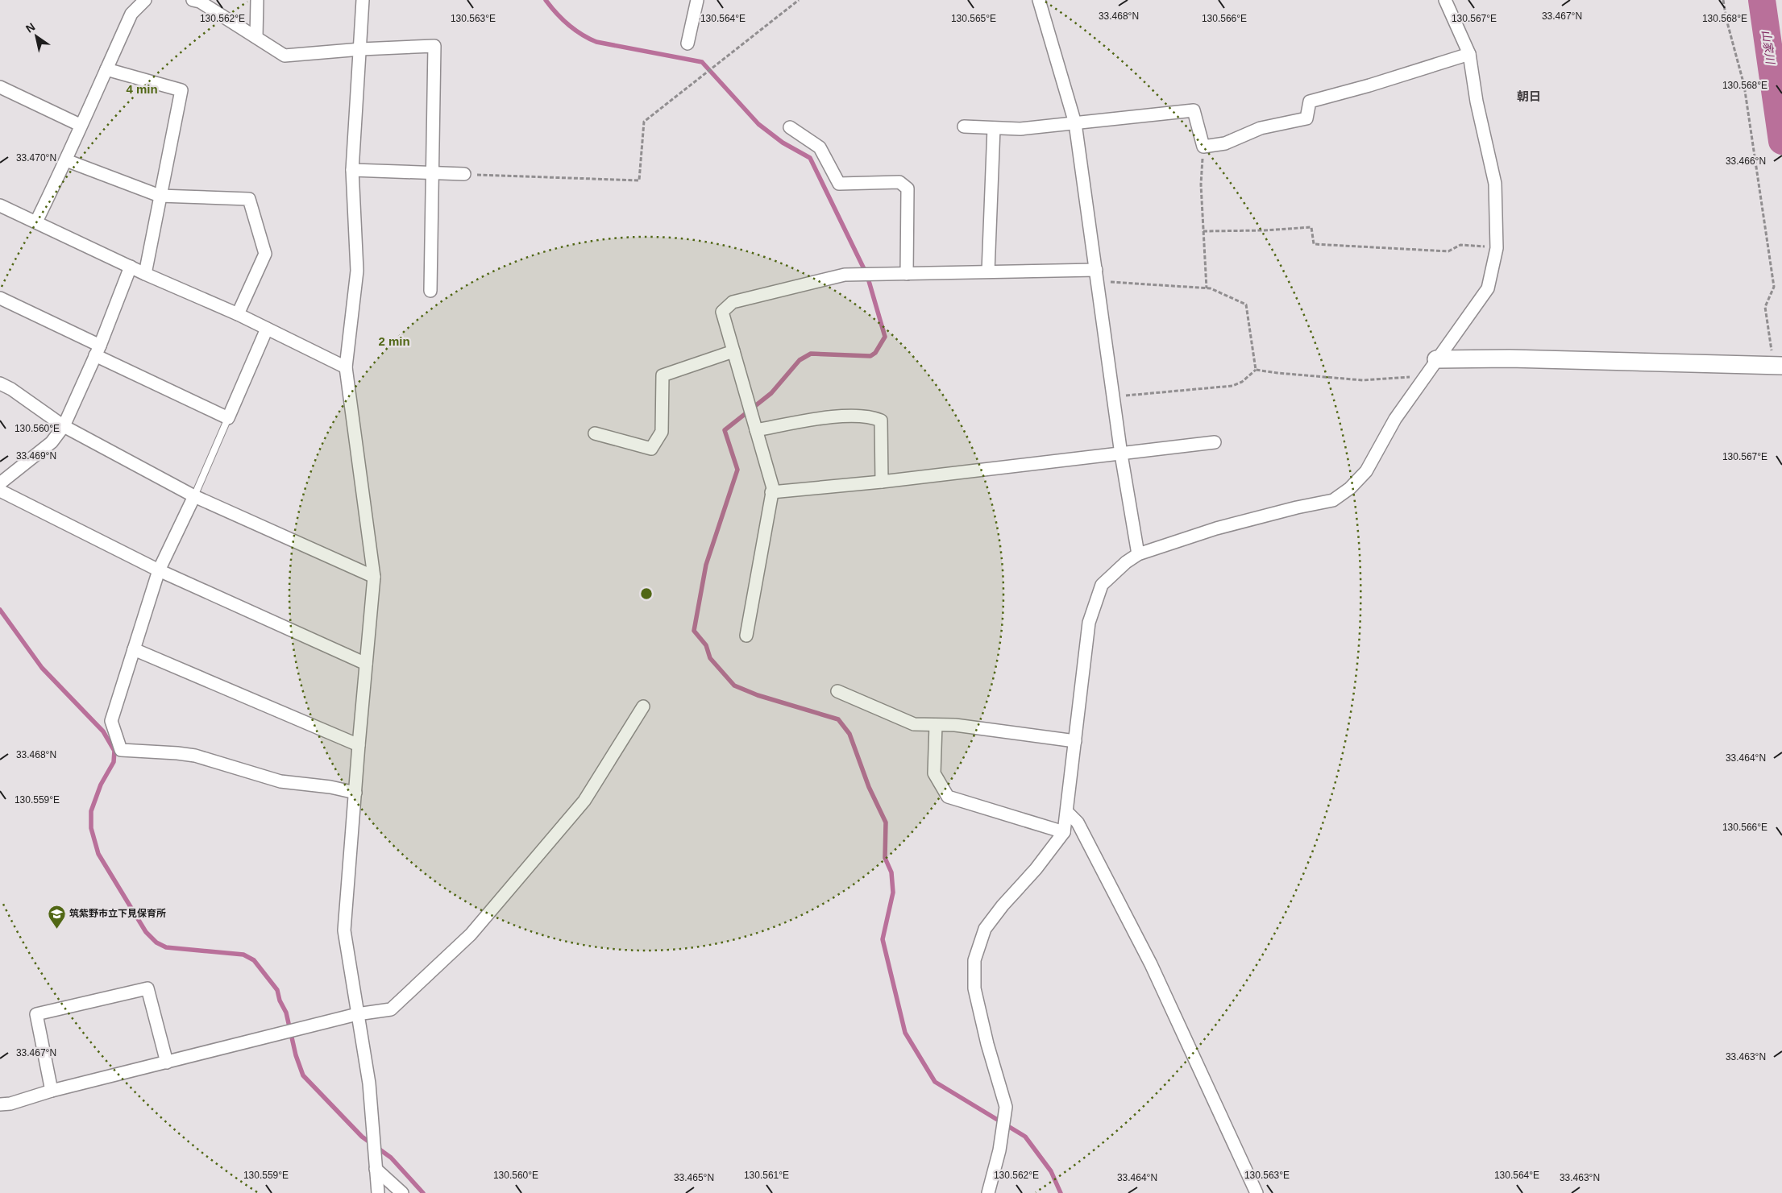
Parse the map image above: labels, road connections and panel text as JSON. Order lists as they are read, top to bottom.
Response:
{
  "districts": ["朝日"],
  "water": ["山家川"],
  "places": {
    "school or university": ["筑紫野市立下見保育所"]
  },
  "north": "top left",
  "coordinates": [
    "33.468°N",
    "33.467°N",
    "130.562°E",
    "130.563°E",
    "130.564°E",
    "130.565°E",
    "130.566°E",
    "130.567°E",
    "130.568°E",
    "33.470°N",
    "33.466°N",
    "130.560°E",
    "33.469°N",
    "33.464°N",
    "130.559°E",
    "33.463°N",
    "130.561°E",
    "33.465°N"
  ],
  "rings": ["4 min", "2 min"]
}
